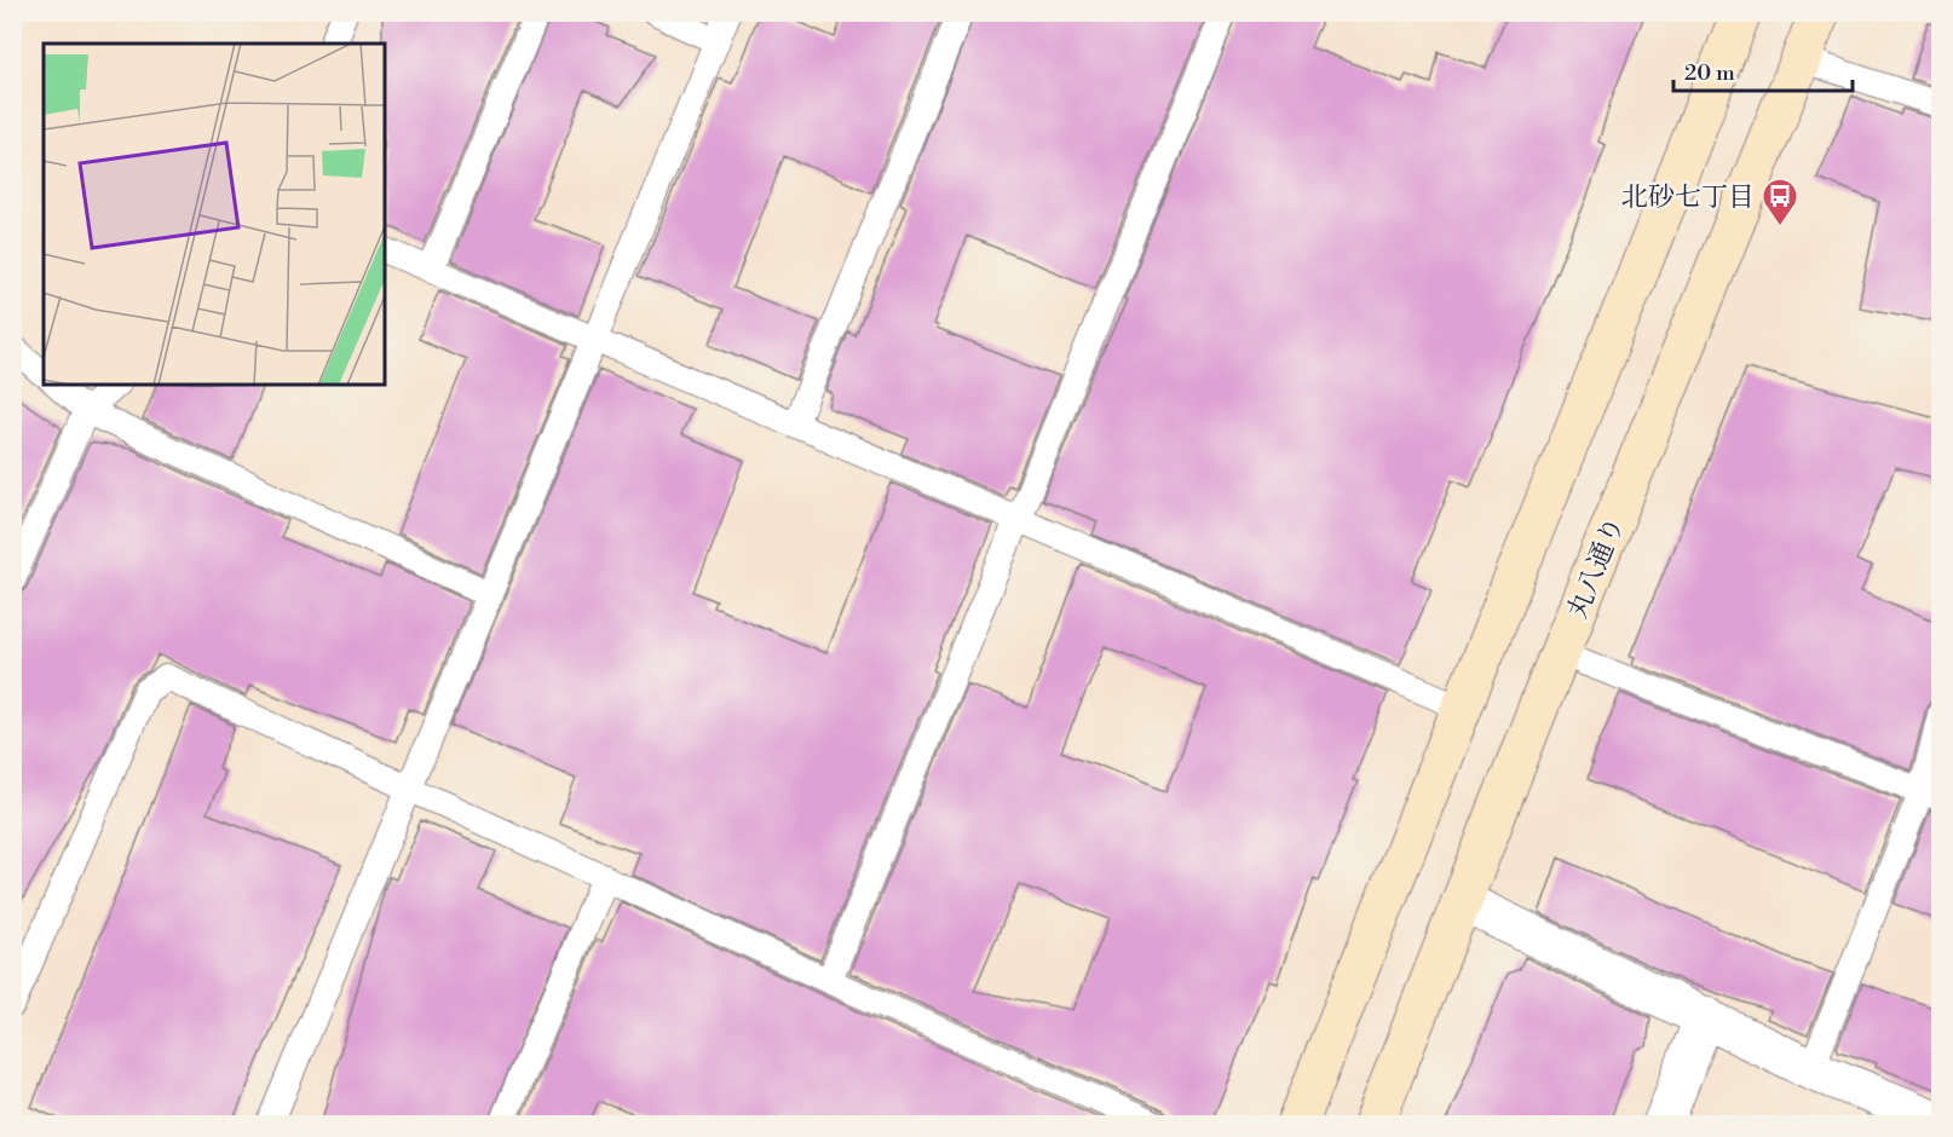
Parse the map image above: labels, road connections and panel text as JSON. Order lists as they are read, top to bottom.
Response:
{
  "streets": {
    "main road": ["丸八通り"]
  },
  "places": {
    "bus stop": ["北砂七丁目"]
  },
  "scale_bar": "20 m"
}
